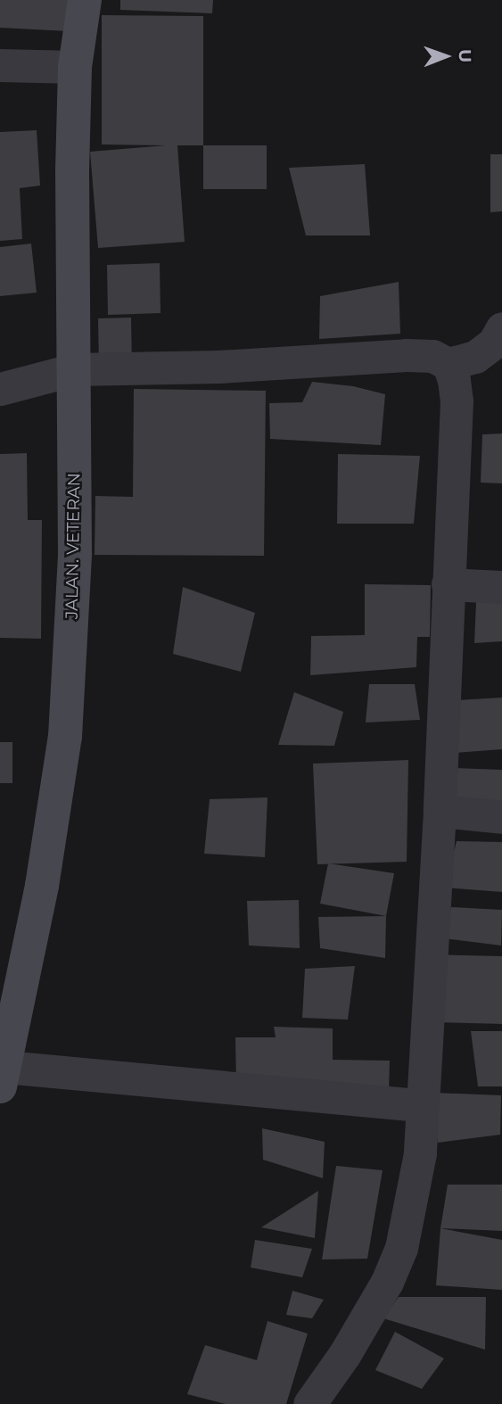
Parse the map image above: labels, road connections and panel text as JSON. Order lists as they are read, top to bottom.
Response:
{
  "streets": {
    "street": ["JALAN. VETERAN"]
  },
  "north": "right"
}
